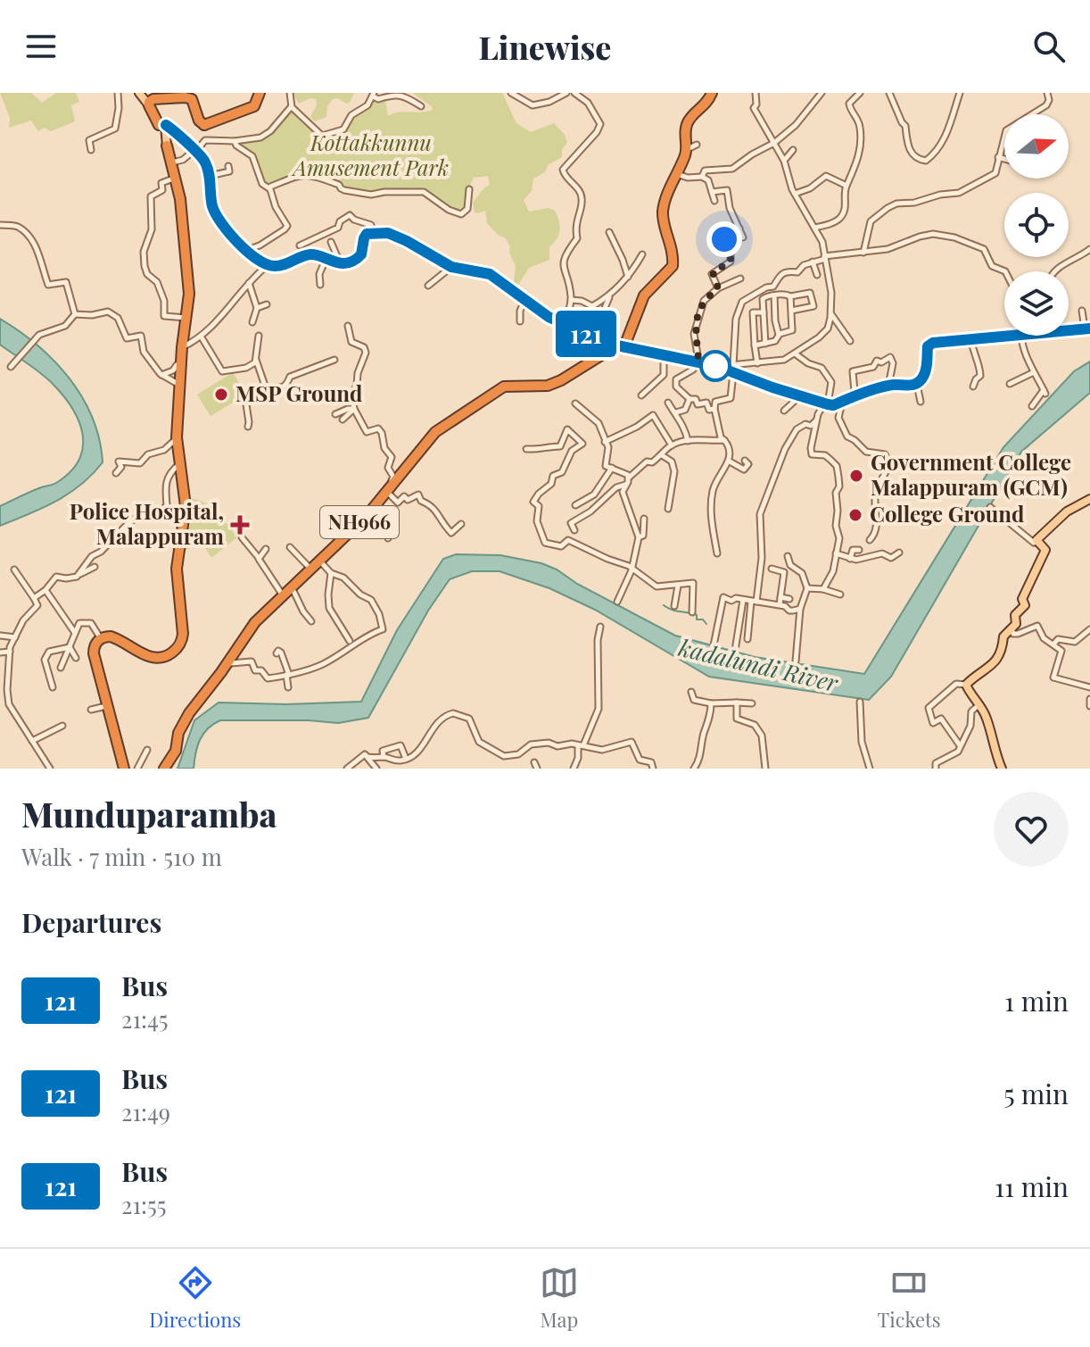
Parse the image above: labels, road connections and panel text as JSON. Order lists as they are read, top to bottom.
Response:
{
  "streets": {
    "highway": ["NH966"]
  },
  "water": ["kadalundi River"],
  "parks": ["Kottakkunnu Amusement Park"],
  "places": {
    "other": ["MSP Ground", "Government College Malappuram (GCM)", "College Ground"],
    "health": ["Police Hospital, Malappuram"]
  },
  "lines": ["bus line 121"],
  "north": "right",
  "page": {
    "header": "Linewise",
    "on_map": "121",
    "heading": [
      ["Munduparamba", "Walk · 7 min · 510 m"],
      "Departures"
    ],
    "list": [
      {
        "mark": "121",
        "name": "Bus",
        "note": "21:45",
        "value": "1 min"
      },
      {
        "mark": "121",
        "name": "Bus",
        "note": "21:49",
        "value": "5 min"
      },
      {
        "mark": "121",
        "name": "Bus",
        "note": "21:55",
        "value": "11 min"
      }
    ],
    "tabs": ["Directions", "Map", "Tickets"]
  }
}
